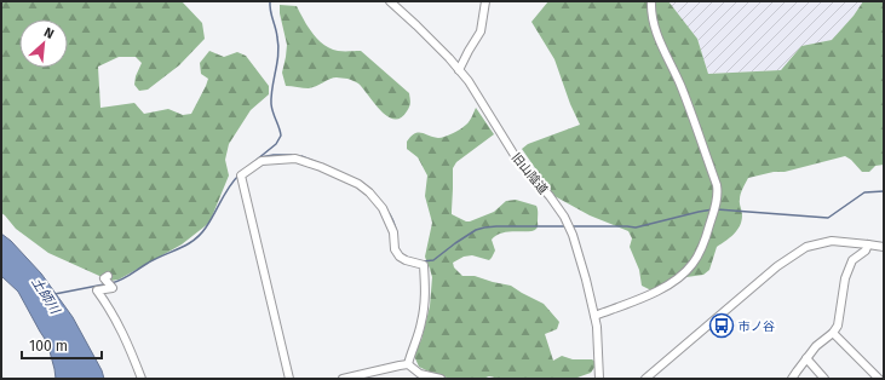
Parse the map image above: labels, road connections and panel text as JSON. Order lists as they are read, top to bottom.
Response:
{
  "streets": {
    "street": ["旧山陰道"]
  },
  "water": ["土師川"],
  "places": {
    "bus stop": ["市ノ谷"]
  },
  "scale_bar": "100 m",
  "north": "top right"
}
